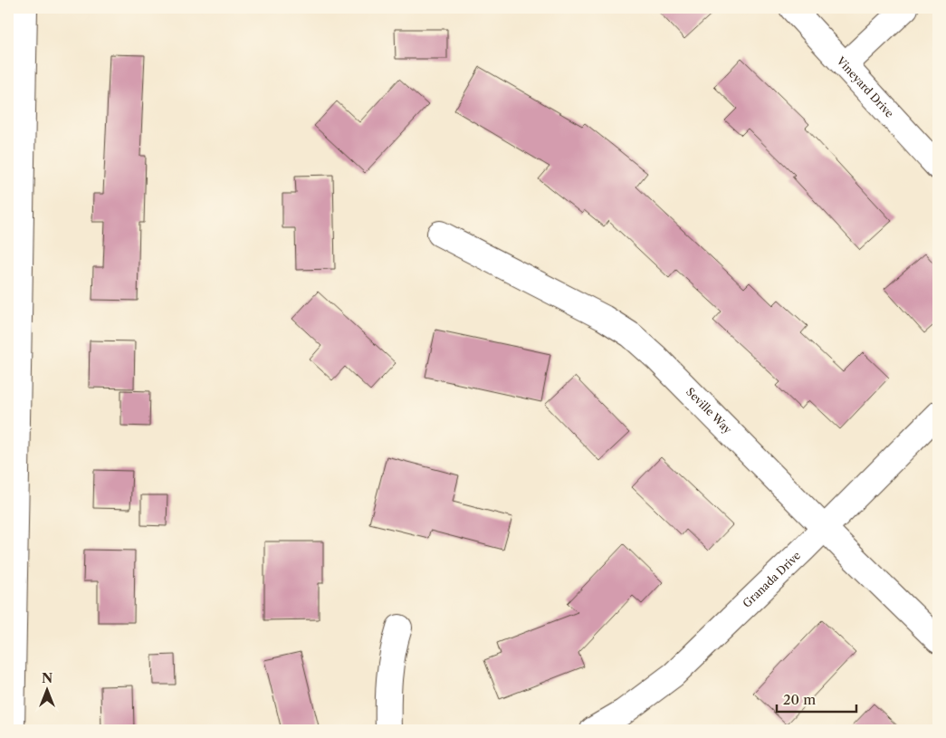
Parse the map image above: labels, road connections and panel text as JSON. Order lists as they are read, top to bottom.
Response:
{
  "streets": {
    "street": ["Vineyard Drive", "Seville Way", "Granada Drive"]
  },
  "crossings": [
    ["Seville Way", "Granada Drive"]
  ],
  "scale_bar": "20 m",
  "north": "top"
}
